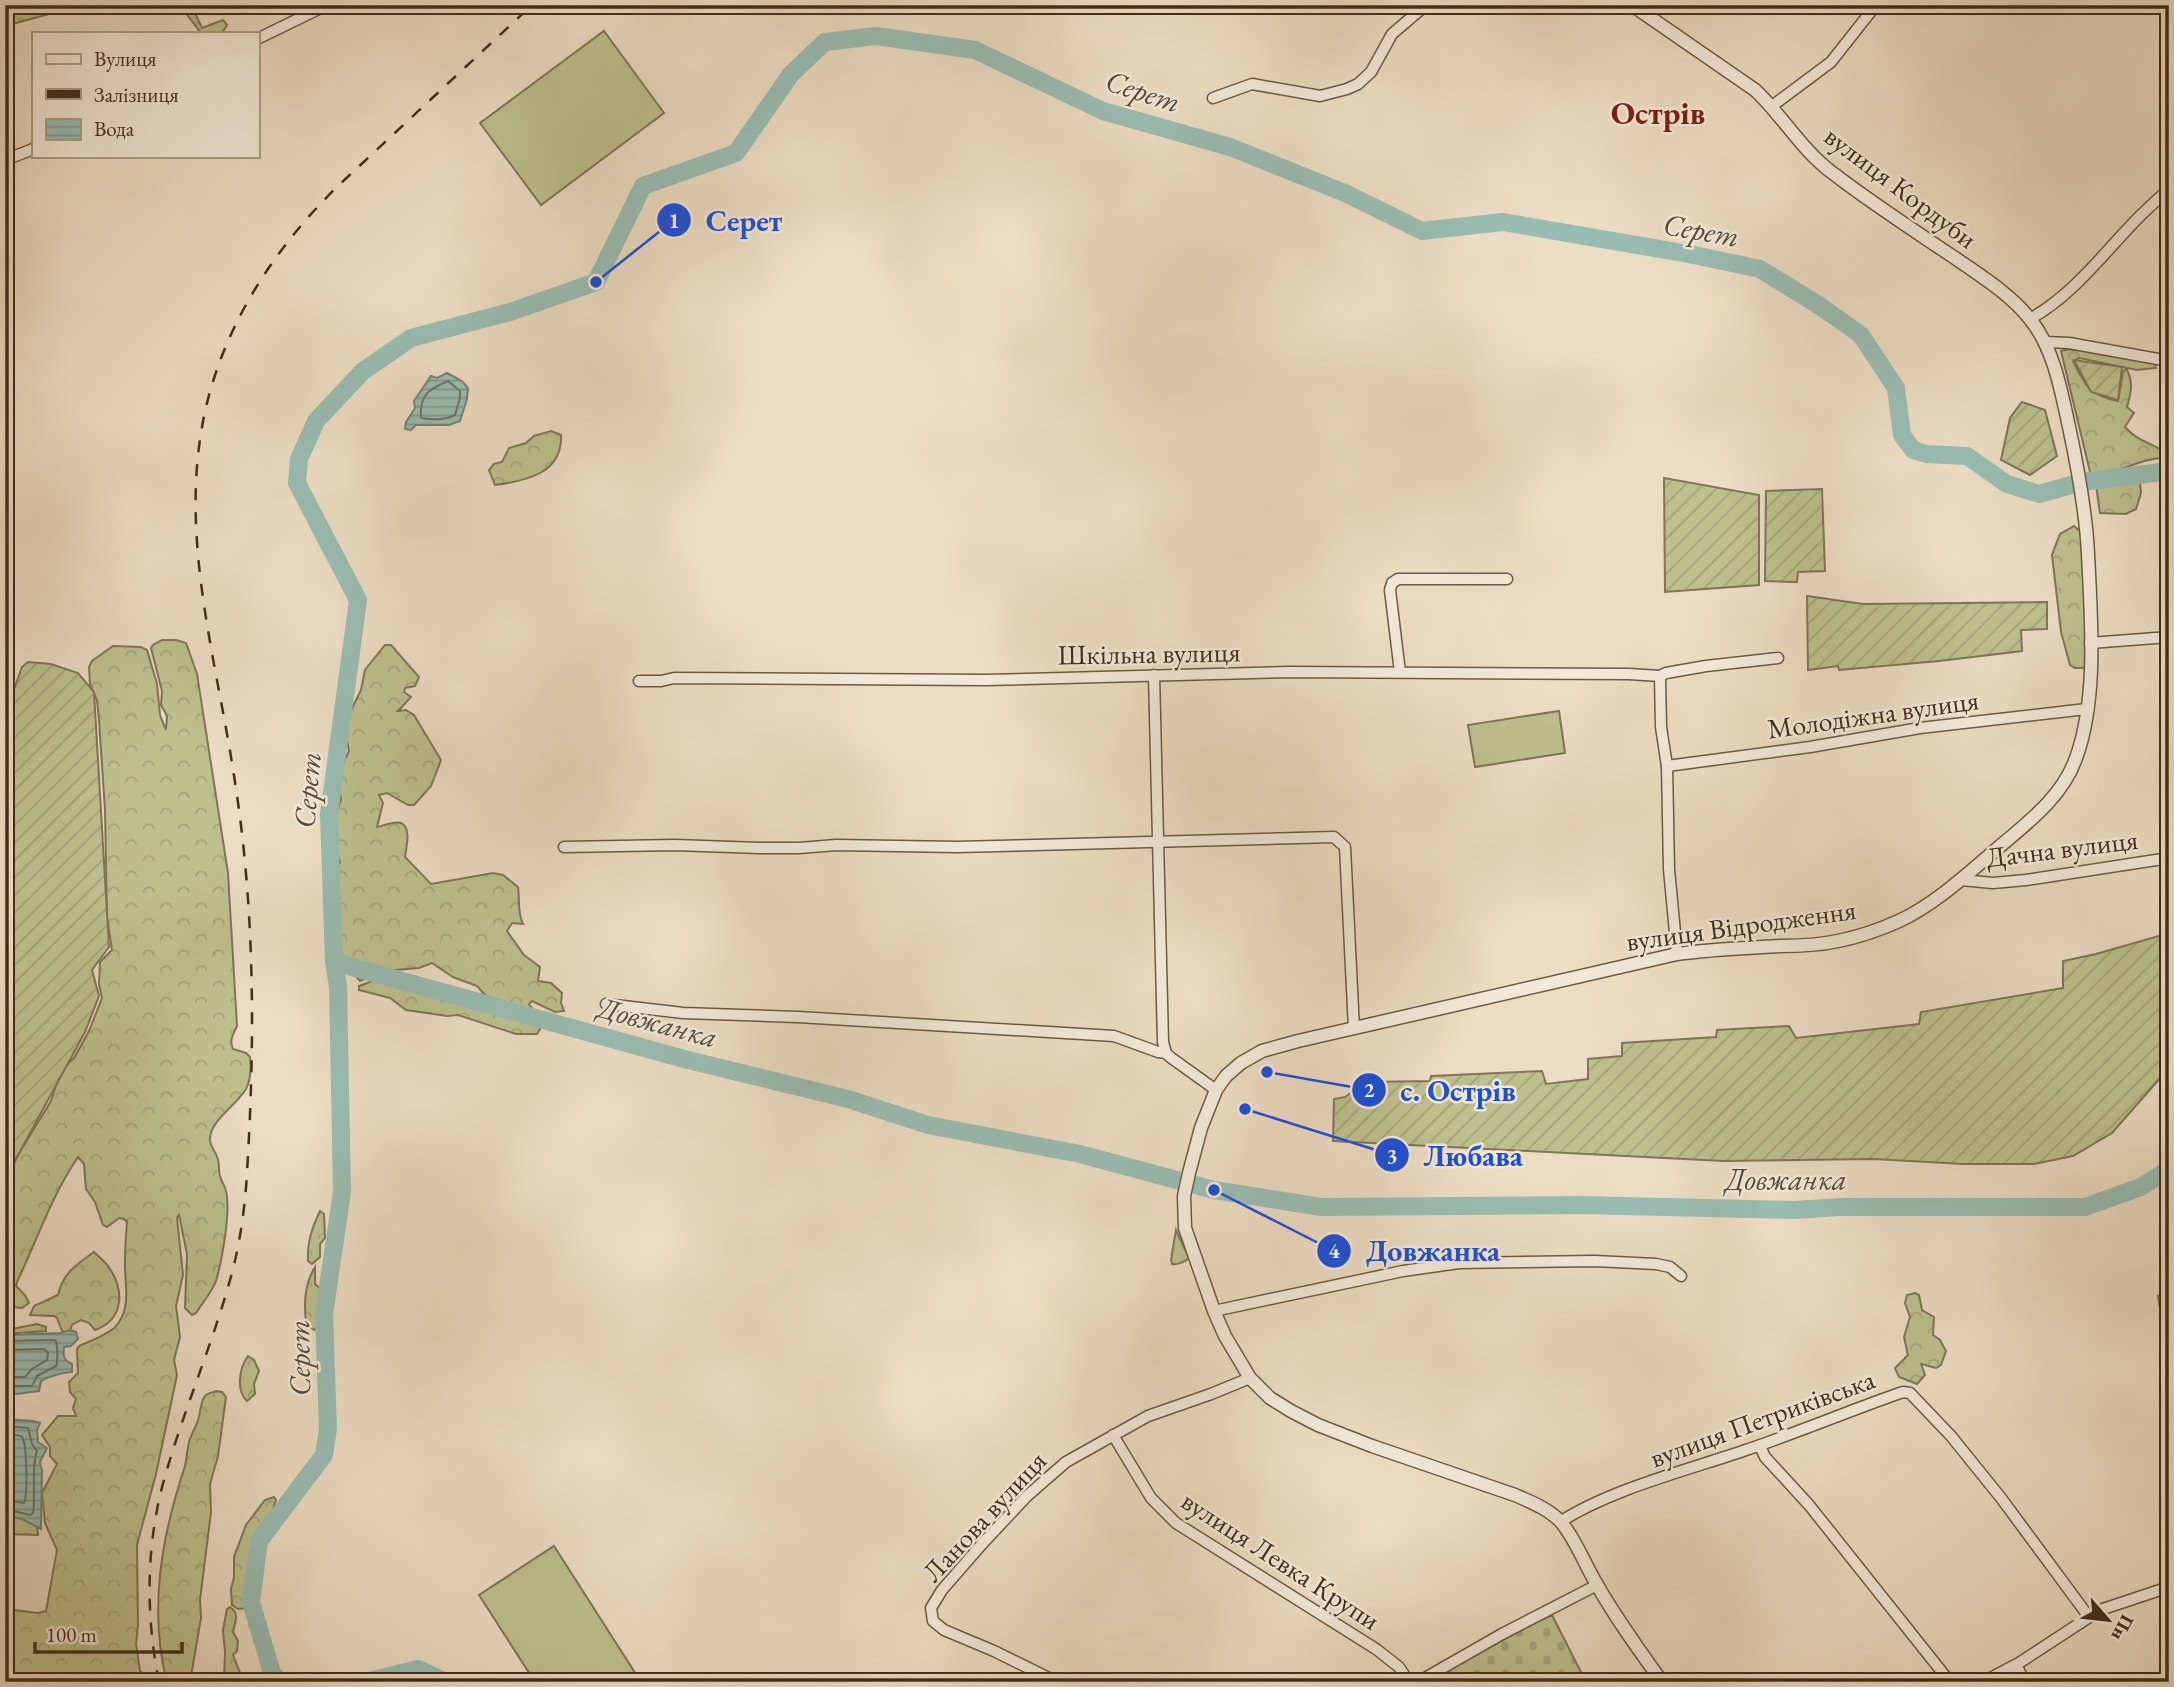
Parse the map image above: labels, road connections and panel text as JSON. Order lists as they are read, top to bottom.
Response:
{
  "streets": {
    "street": [
      "вулиця Кордуби",
      "Шкільна вулиця",
      "Молодіжна вулиця",
      "Дачна вулиця",
      "вулиця Відродження",
      "вулиця Петриківська",
      "Ланова вулиця",
      "вулиця Левка Крупи"
    ]
  },
  "crossings": [
    ["вулиця Кордуби", "вулиця Відродження"],
    ["Молодіжна вулиця", "вулиця Відродження"],
    ["Дачна вулиця", "вулиця Відродження"],
    ["вулиця Відродження", "вулиця Петриківська"],
    ["вулиця Відродження", "Ланова вулиця"],
    ["Ланова вулиця", "вулиця Левка Крупи"]
  ],
  "districts": ["Острів"],
  "water": ["Серет", "Довжанка"],
  "places": [
    "Серет",
    "с. Острів",
    "Любава",
    "Довжанка"
  ],
  "legend": ["Вулиця", "Залізниця", "Вода"],
  "scale_bar": "100 m",
  "north": "bottom right"
}
